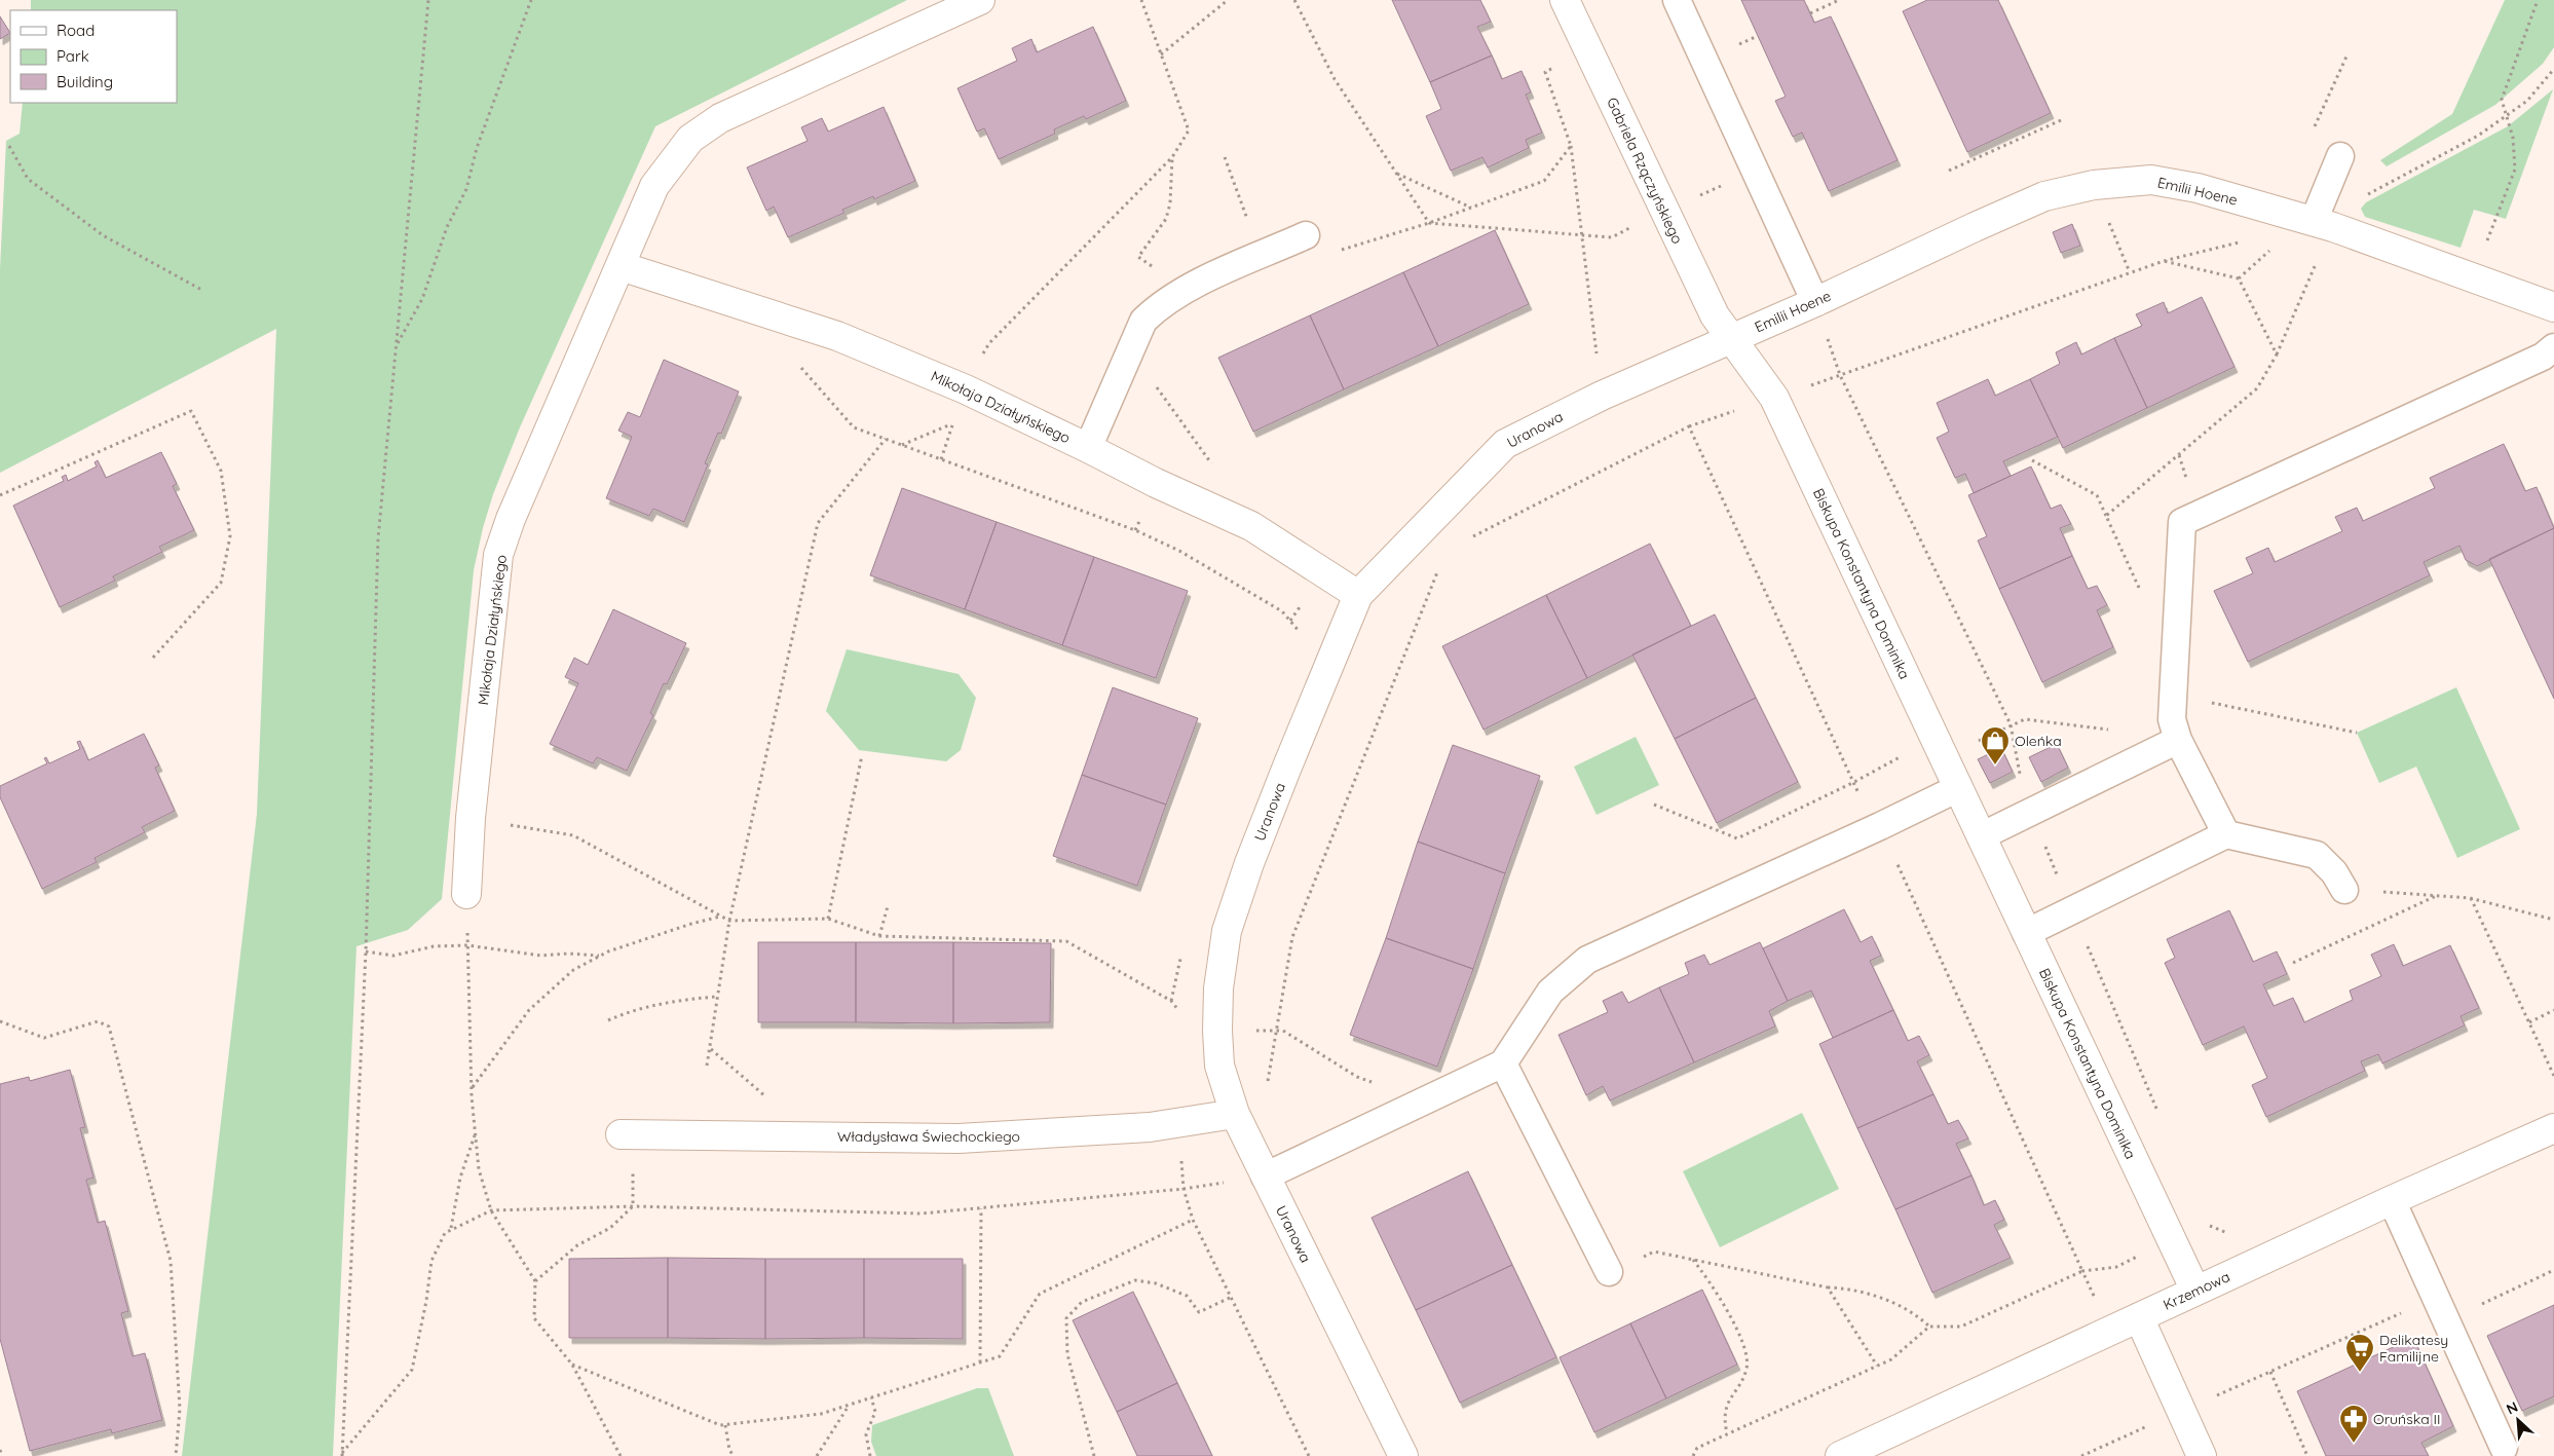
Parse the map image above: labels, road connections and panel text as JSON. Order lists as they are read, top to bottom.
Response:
{
  "streets": {
    "street": [
      "Gabriela Rzączyńskiego",
      "Emilii Hoene",
      "Mikołaja Działyńskiego",
      "Uranowa",
      "Biskupa Konstantyna Dominika",
      "Władysława Świechockiego",
      "Krzemowa"
    ]
  },
  "crossings": [
    ["Gabriela Rzączyńskiego", "Emilii Hoene"],
    ["Gabriela Rzączyńskiego", "Uranowa"],
    ["Gabriela Rzączyńskiego", "Biskupa Konstantyna Dominika"],
    ["Emilii Hoene", "Uranowa"],
    ["Emilii Hoene", "Biskupa Konstantyna Dominika"],
    ["Mikołaja Działyńskiego", "Uranowa"],
    ["Uranowa", "Biskupa Konstantyna Dominika"],
    ["Uranowa", "Władysława Świechockiego"],
    ["Biskupa Konstantyna Dominika", "Krzemowa"]
  ],
  "places": {
    "shop": ["Oleńka"],
    "supermarket": ["Delikatesy Familijne"],
    "pharmacy": ["Oruńska II"]
  },
  "legend": ["Road", "Park", "Building"],
  "north": "top left"
}
